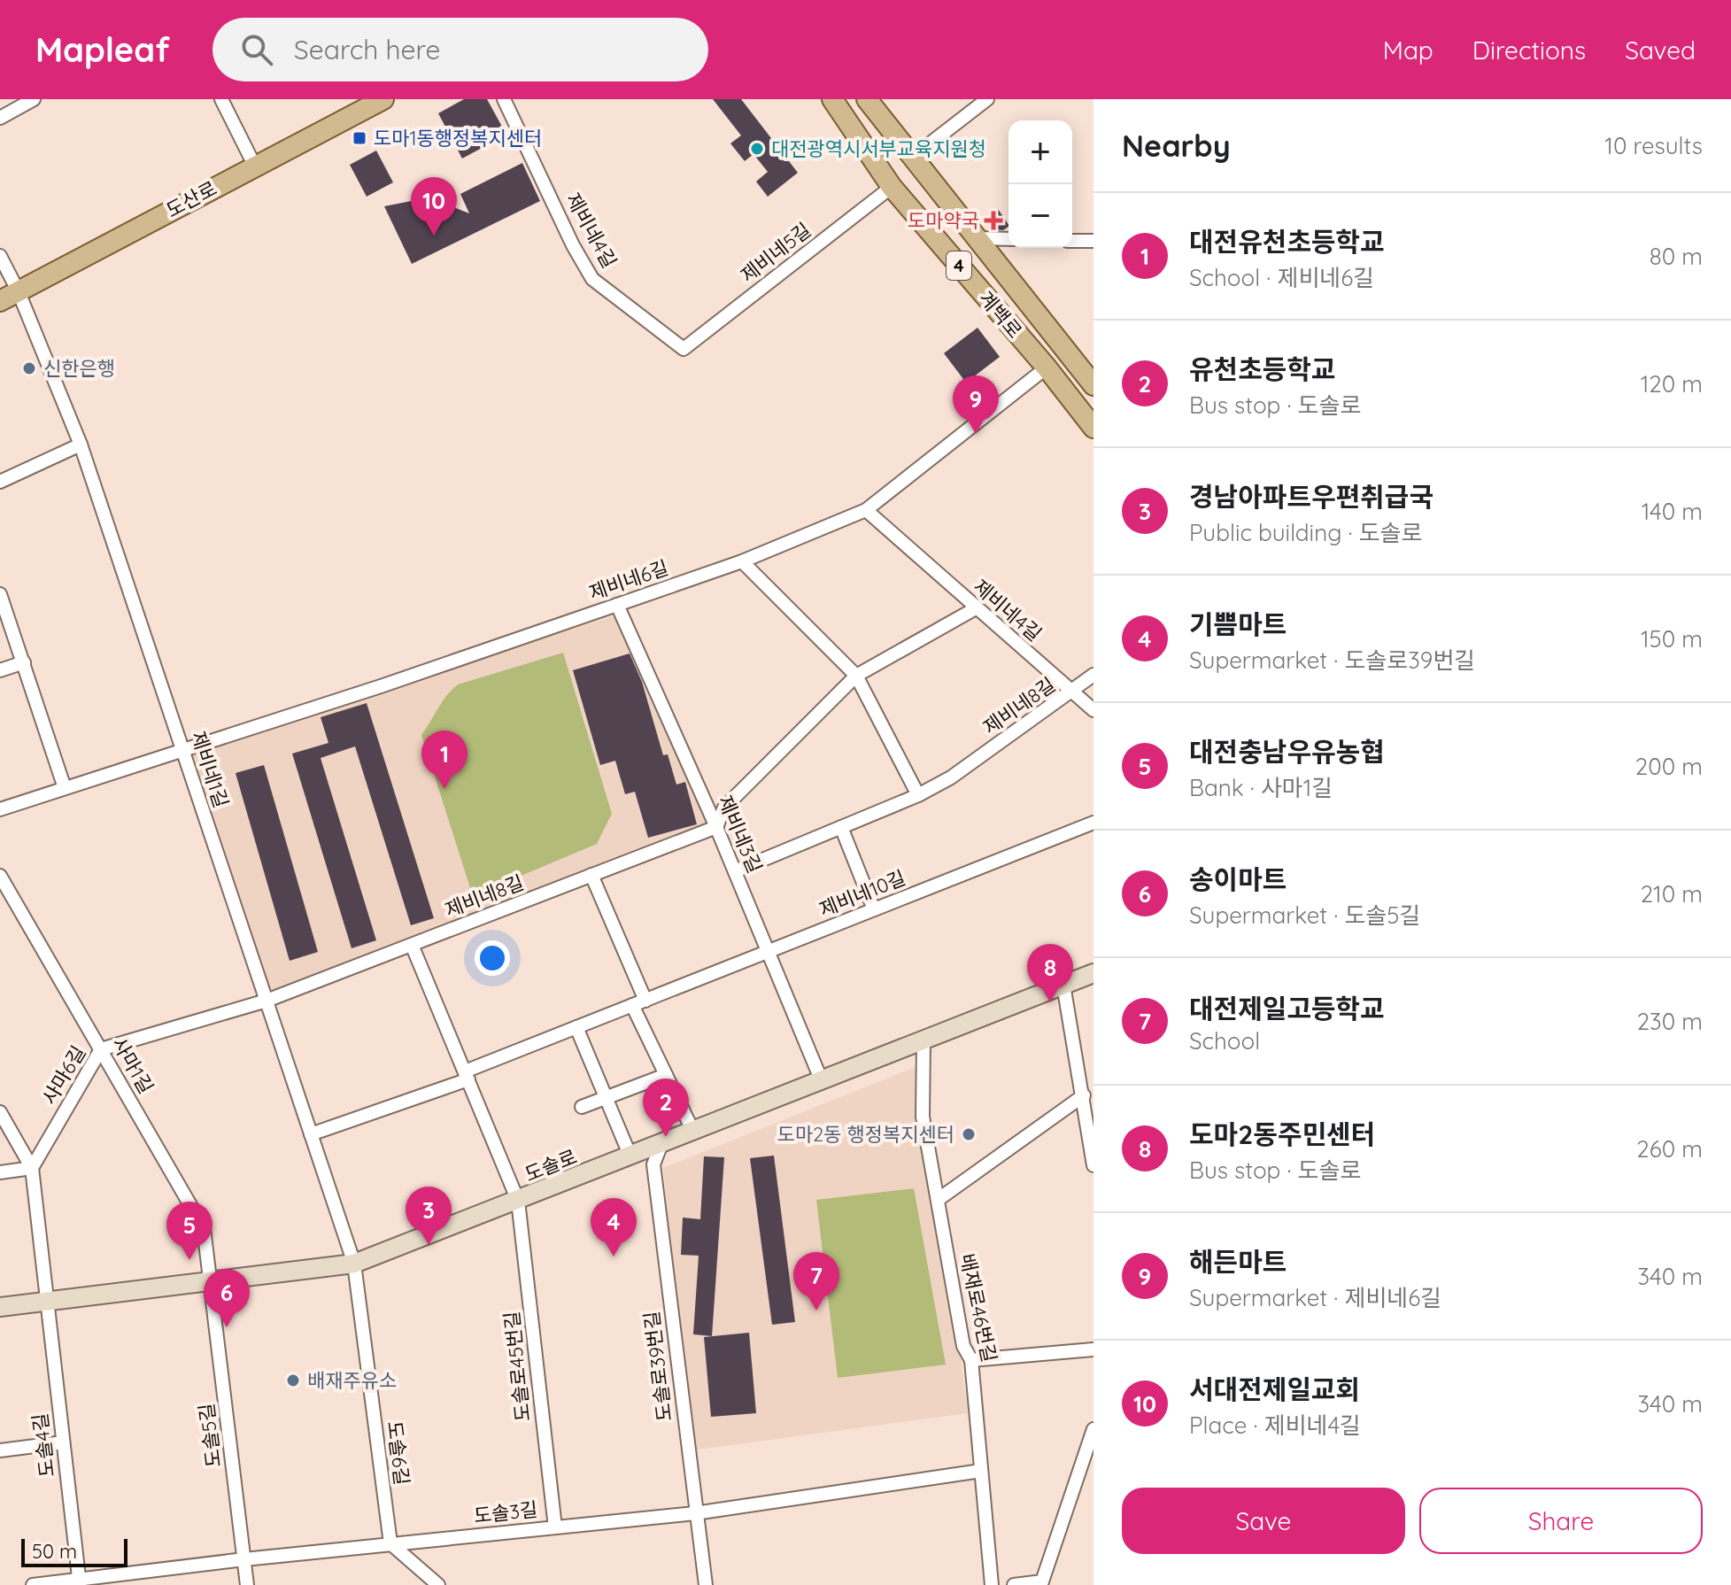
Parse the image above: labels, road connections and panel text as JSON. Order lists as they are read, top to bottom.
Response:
{
  "streets": {
    "main road": ["도산로", "4", "계백로"],
    "street": [
      "제비네4길",
      "제비네5길",
      "제비네6길",
      "제비네8길",
      "제비네1길",
      "제비네3길",
      "제비네10길",
      "사마1길",
      "사마6길",
      "도솔로",
      "배재로46번길",
      "도솔로45번길",
      "도솔로39번길",
      "도솔5길",
      "도솔4길",
      "도솔6길",
      "도솔3길"
    ]
  },
  "crossings": [
    ["도산로", "제비네1길"],
    ["제비네4길", "제비네5길"],
    ["제비네4길", "제비네6길"],
    ["제비네4길", "제비네8길"],
    ["제비네5길", "계백로"],
    ["계백로", "제비네6길"],
    ["제비네6길", "제비네1길"],
    ["제비네6길", "제비네3길"],
    ["제비네8길", "제비네1길"],
    ["제비네8길", "제비네3길"],
    ["제비네8길", "사마6길"],
    ["제비네1길", "제비네10길"],
    ["제비네1길", "사마6길"],
    ["제비네1길", "도솔로"],
    ["제비네1길", "도솔6길"],
    ["제비네3길", "제비네10길"],
    ["제비네3길", "도솔로"],
    ["사마1길", "사마6길"],
    ["사마1길", "도솔로"],
    ["사마1길", "도솔5길"],
    ["사마6길", "도솔4길"],
    ["도솔로", "배재로46번길"],
    ["도솔로", "도솔로45번길"],
    ["도솔로", "도솔로39번길"],
    ["도솔로", "도솔5길"],
    ["도솔로", "도솔4길"],
    ["도솔로", "도솔6길"],
    ["배재로46번길", "도솔3길"],
    ["도솔로45번길", "도솔3길"],
    ["도솔로39번길", "도솔3길"],
    ["도솔5길", "도솔3길"],
    ["도솔4길", "도솔3길"],
    ["도솔6길", "도솔3길"]
  ],
  "places": {
    "transit": ["도마1동행정복지센터"],
    "other": [
      "대전광역시서부교육지원청",
      "신한은행",
      "도마2동 행정복지센터",
      "배재주유소"
    ],
    "health": ["도마약국"]
  },
  "scale_bar": "50 m",
  "page": {
    "header": "Mapleaf",
    "search": "Search here",
    "nav": ["Map", "Directions", "Saved"],
    "heading": ["Nearby", "10 results"],
    "map_buttons": ["+", "−"],
    "pins": [
      "10",
      "9",
      "1",
      "8",
      "2",
      "3",
      "4",
      "5",
      "7",
      "6"
    ],
    "list": [
      {
        "mark": "1",
        "name": "대전유천초등학교",
        "note": "School · 제비네6길",
        "value": "80 m"
      },
      {
        "mark": "2",
        "name": "유천초등학교",
        "note": "Bus stop · 도솔로",
        "value": "120 m"
      },
      {
        "mark": "3",
        "name": "경남아파트우편취급국",
        "note": "Public building · 도솔로",
        "value": "140 m"
      },
      {
        "mark": "4",
        "name": "기쁨마트",
        "note": "Supermarket · 도솔로39번길",
        "value": "150 m"
      },
      {
        "mark": "5",
        "name": "대전충남우유농협",
        "note": "Bank · 사마1길",
        "value": "200 m"
      },
      {
        "mark": "6",
        "name": "송이마트",
        "note": "Supermarket · 도솔5길",
        "value": "210 m"
      },
      {
        "mark": "7",
        "name": "대전제일고등학교",
        "note": "School",
        "value": "230 m"
      },
      {
        "mark": "8",
        "name": "도마2동주민센터",
        "note": "Bus stop · 도솔로",
        "value": "260 m"
      },
      {
        "mark": "9",
        "name": "해든마트",
        "note": "Supermarket · 제비네6길",
        "value": "340 m"
      },
      {
        "mark": "10",
        "name": "서대전제일교회",
        "note": "Place · 제비네4길",
        "value": "340 m"
      }
    ],
    "buttons": ["Save", "Share"],
    "scale": "50 m"
  }
}
